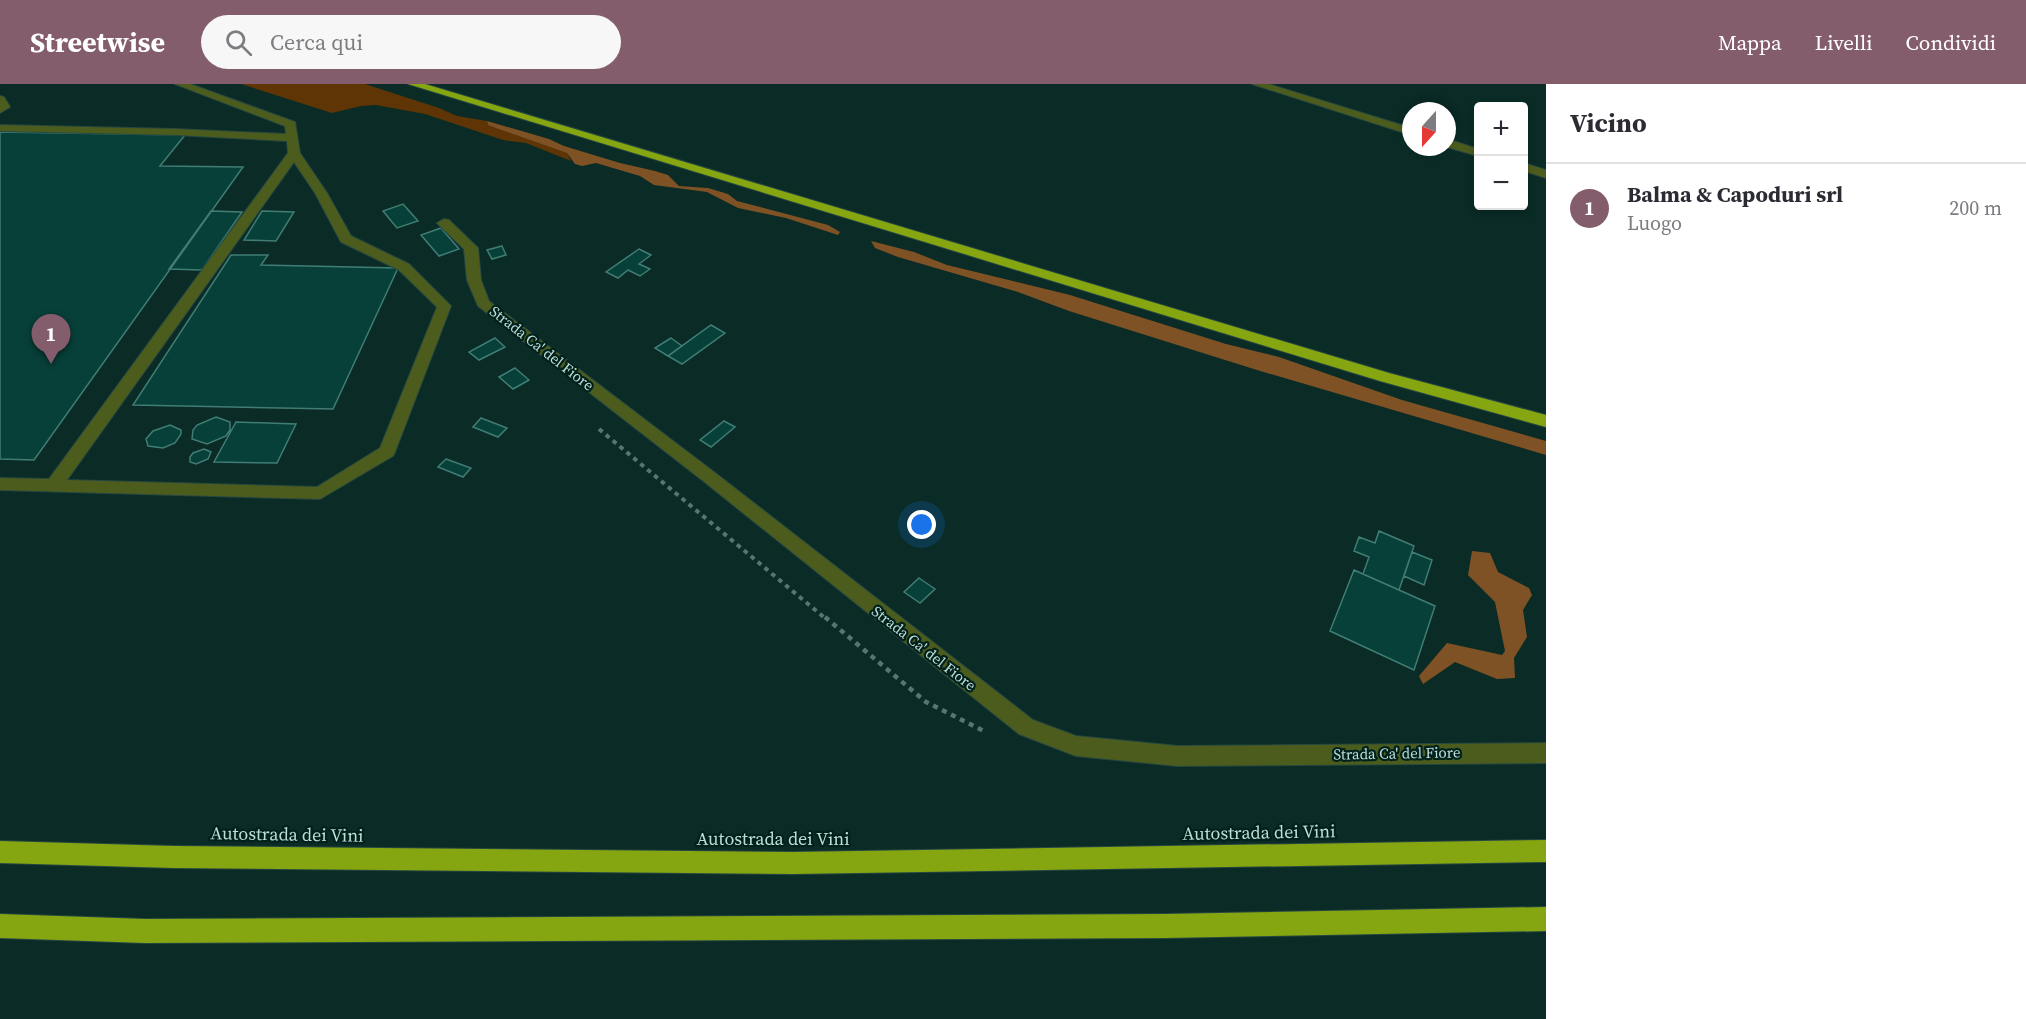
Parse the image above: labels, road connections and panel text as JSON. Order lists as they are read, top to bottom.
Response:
{
  "streets": {
    "highway": ["Autostrada dei Vini"],
    "street": ["Strada Ca' del Fiore"]
  },
  "north": "bottom",
  "page": {
    "header": "Streetwise",
    "search": "Cerca qui",
    "nav": ["Mappa", "Livelli", "Condividi"],
    "heading": "Vicino",
    "map_buttons": ["+", "−"],
    "list": [
      {
        "mark": "1",
        "name": "Balma & Capoduri srl",
        "note": "Luogo",
        "value": "200 m"
      }
    ],
    "pins": "1"
  }
}
